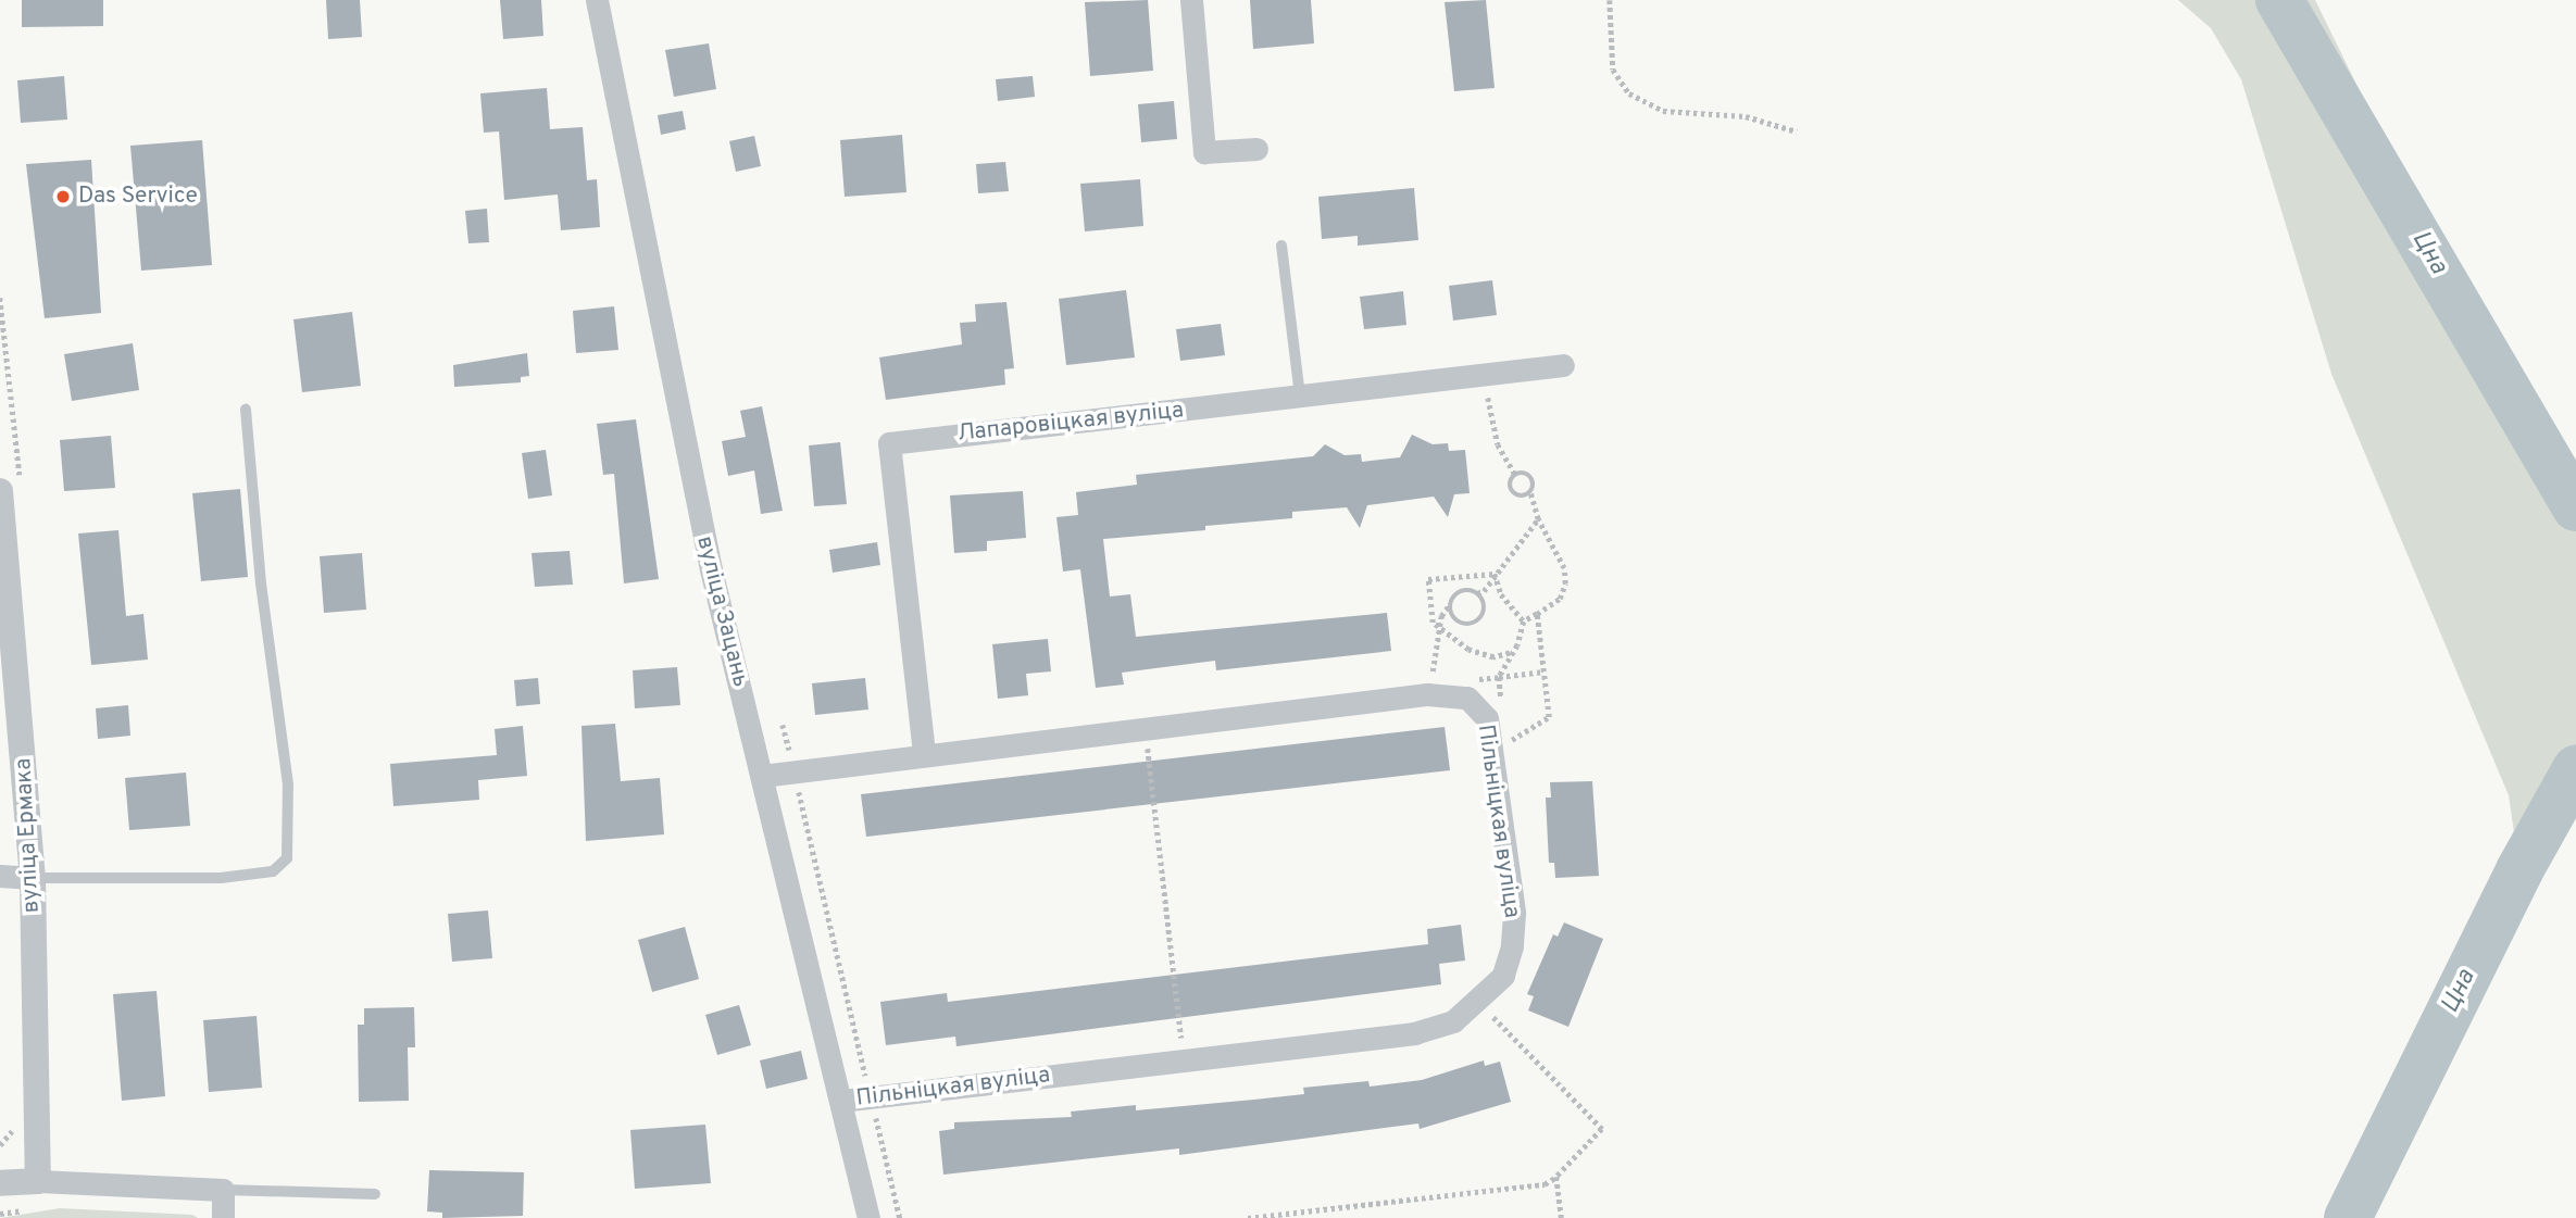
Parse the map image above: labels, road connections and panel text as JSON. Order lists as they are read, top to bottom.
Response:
{
  "streets": {
    "street": [
      "Лапаровіцкая вуліца",
      "вуліца Зацань",
      "Пільніцкая вуліца",
      "вуліца Ермака"
    ]
  },
  "crossings": [
    ["Лапаровіцкая вуліца", "Пільніцкая вуліца"],
    ["вуліца Зацань", "Пільніцкая вуліца"]
  ],
  "water": ["Цна"],
  "places": ["Das Service"]
}
